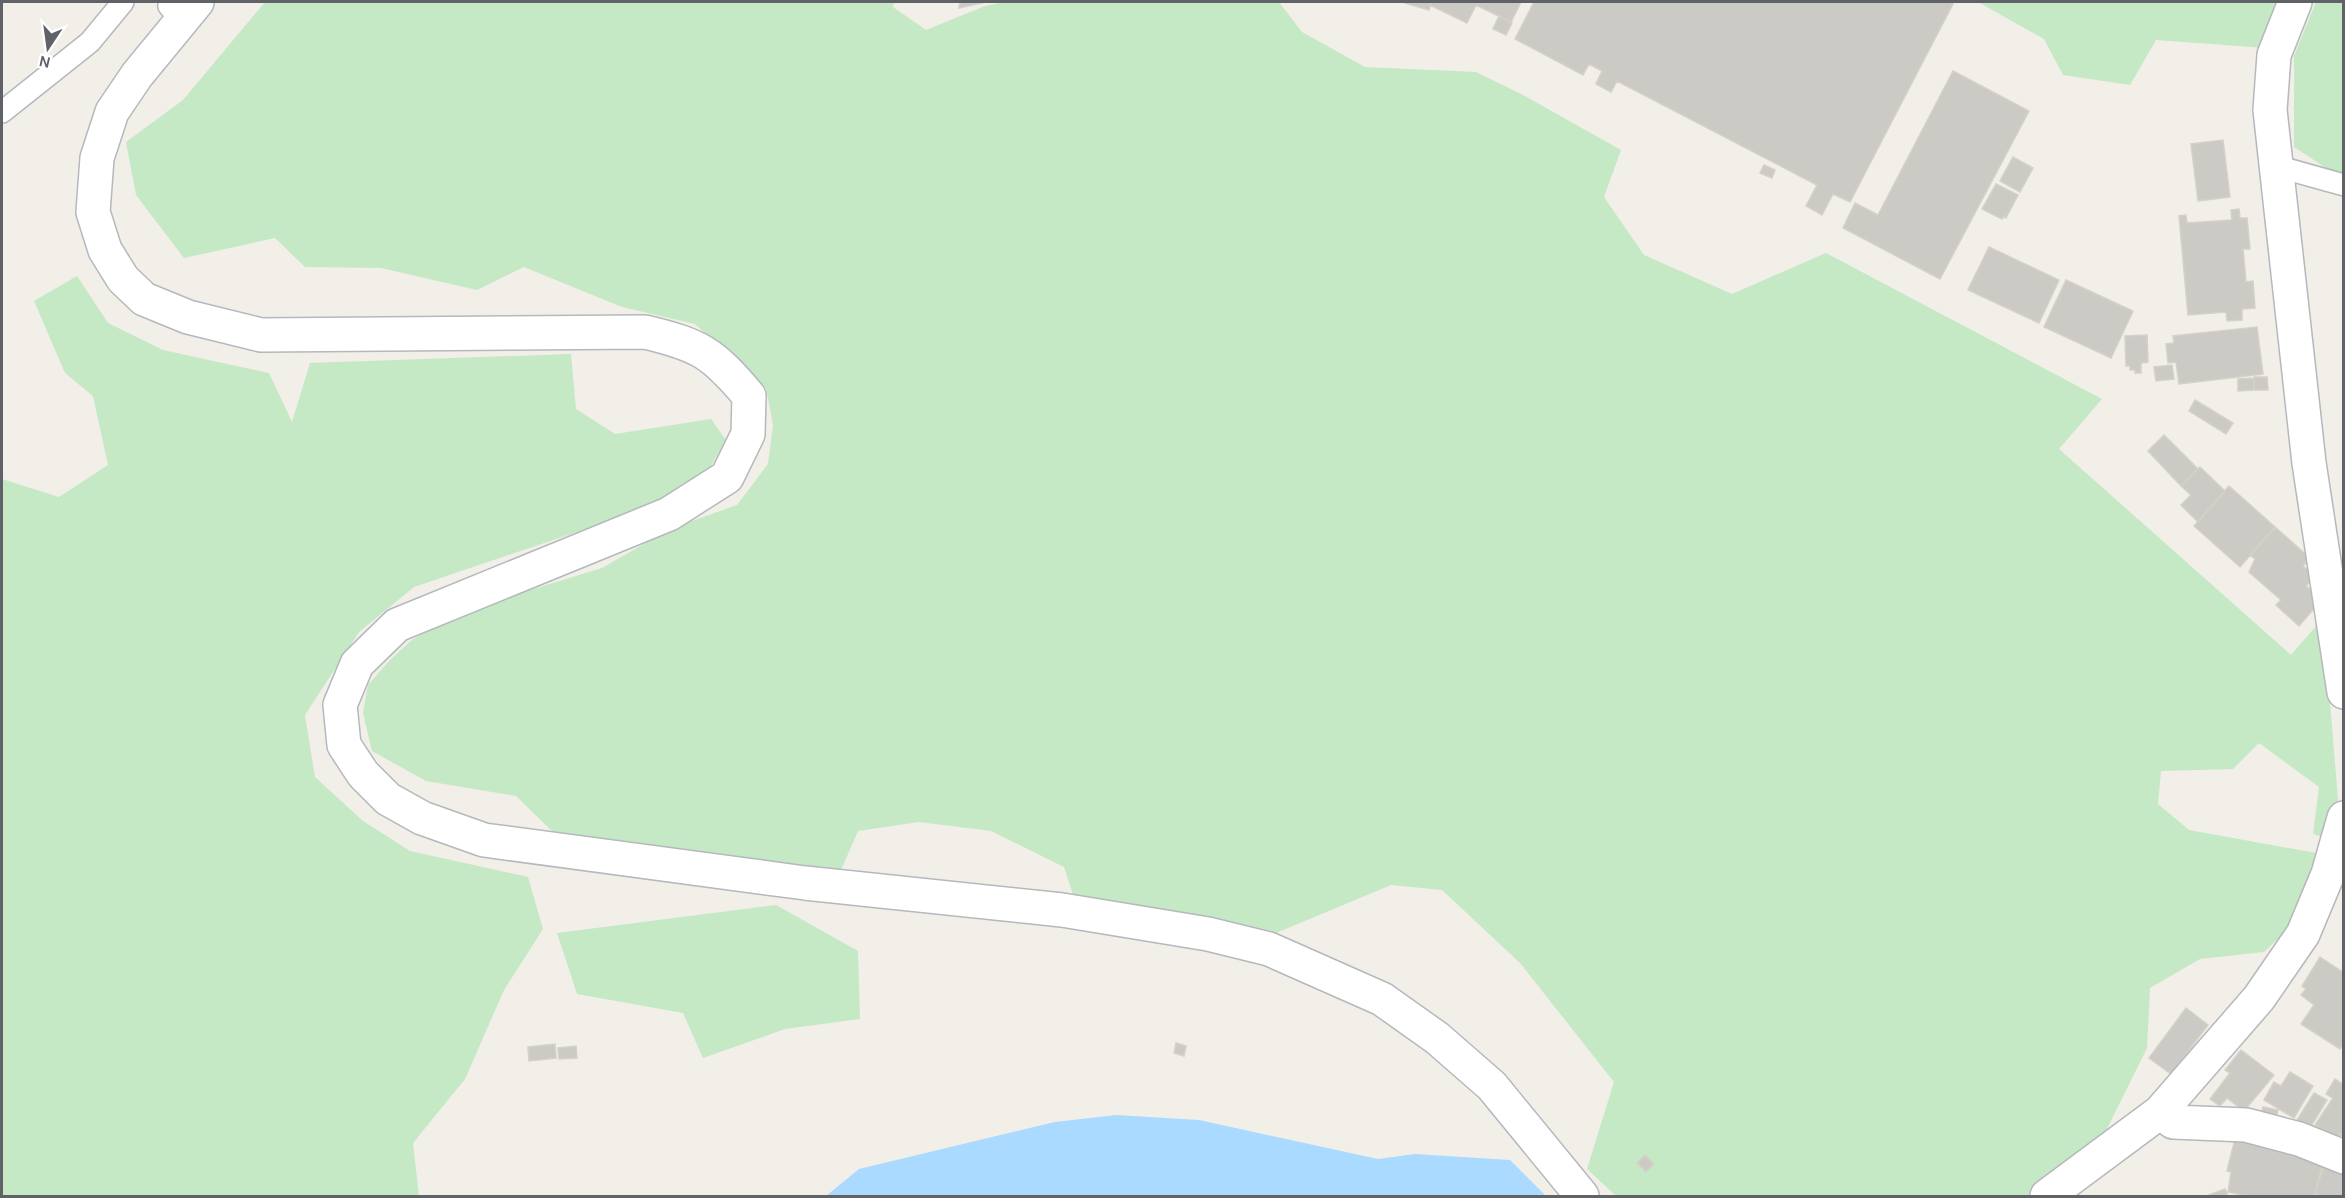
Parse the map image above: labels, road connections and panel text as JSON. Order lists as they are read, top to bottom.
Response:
{
  "north": "bottom"
}
